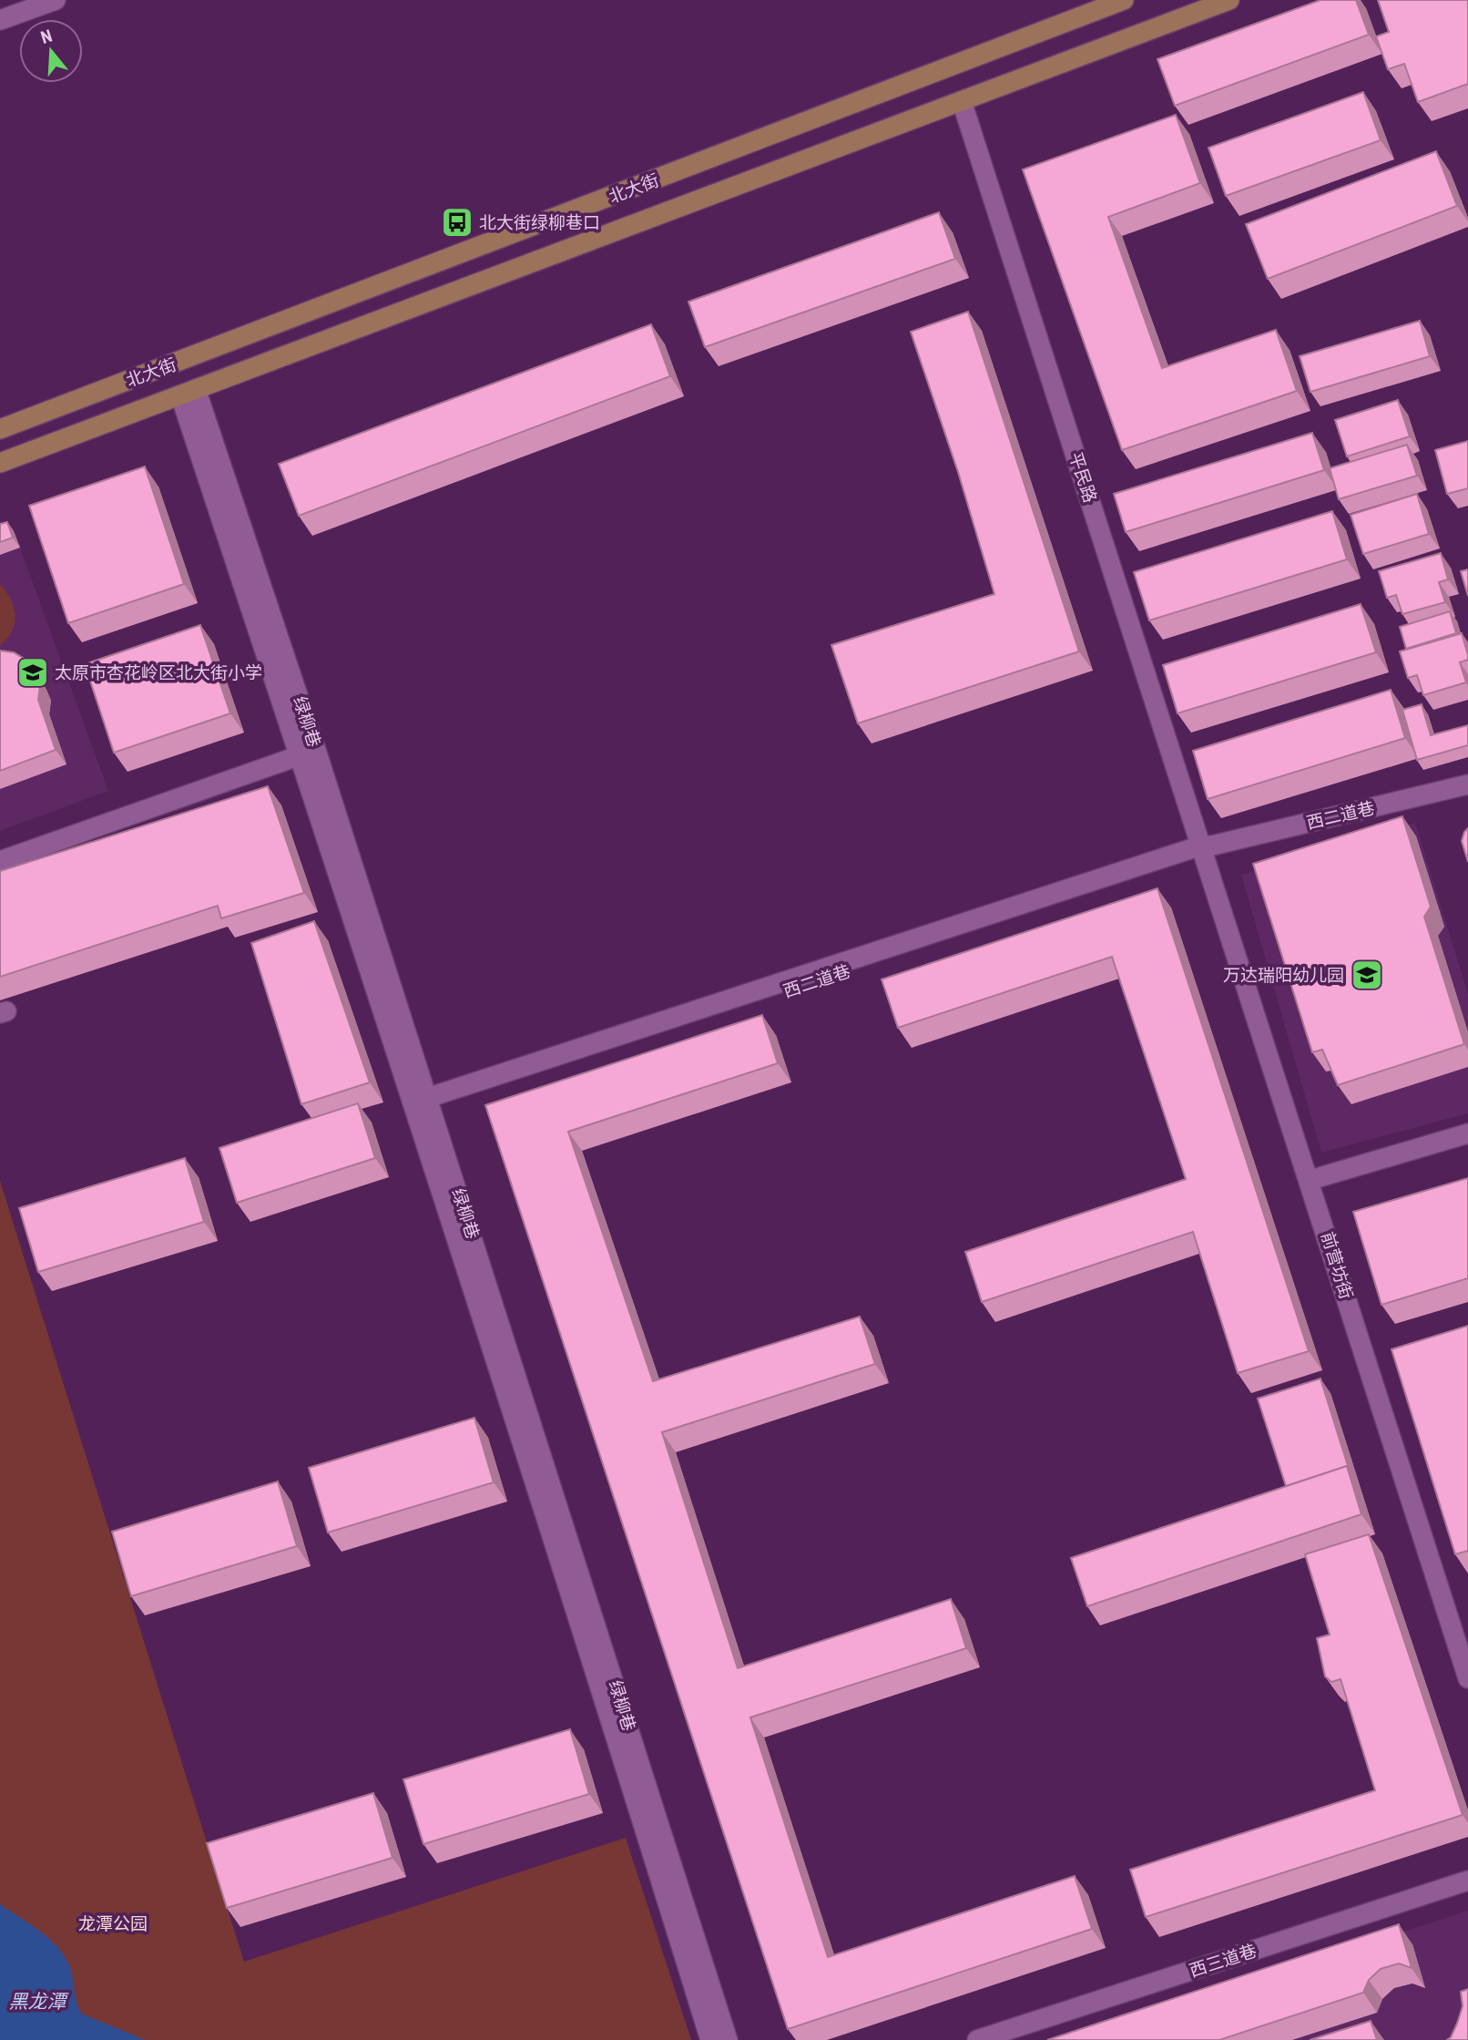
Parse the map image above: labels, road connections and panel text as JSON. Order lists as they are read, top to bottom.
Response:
{
  "streets": {
    "main road": ["北大街"],
    "street": [
      "平民路",
      "绿柳巷",
      "西二道巷",
      "前营坊街",
      "西三道巷"
    ]
  },
  "crossings": [
    ["平民路", "西二道巷"],
    ["平民路", "前营坊街"],
    ["绿柳巷", "西二道巷"],
    ["西二道巷", "前营坊街"]
  ],
  "water": ["黑龙潭"],
  "parks": ["龙潭公园"],
  "places": {
    "bus stop": ["北大街绿柳巷口"],
    "school or university": ["太原市杏花岭区北大街小学", "万达瑞阳幼儿园"]
  },
  "north": "top"
}
